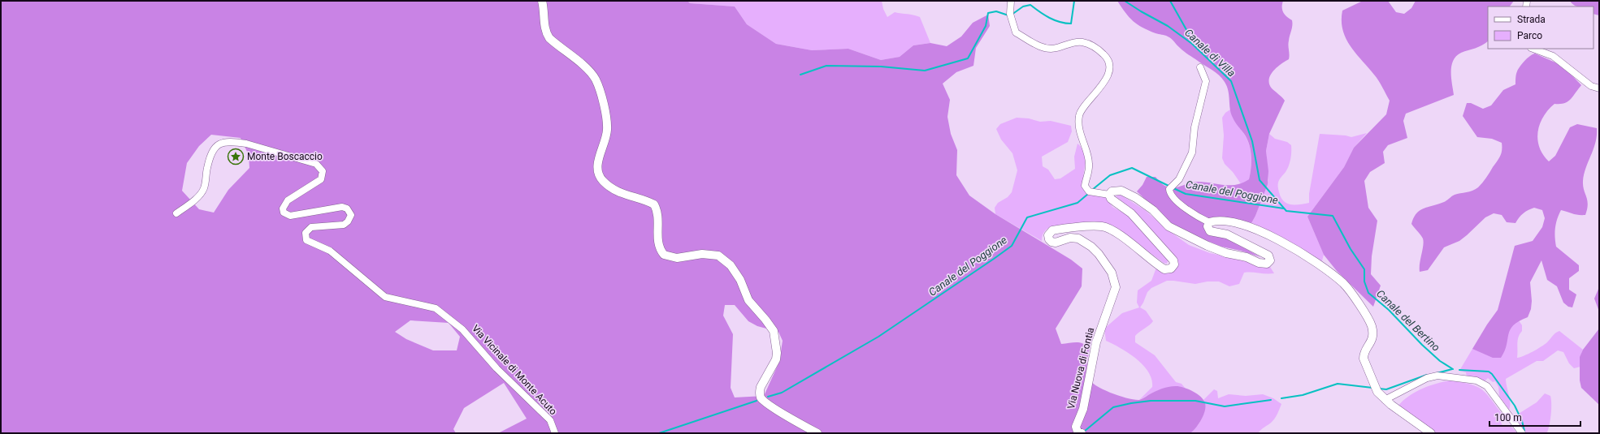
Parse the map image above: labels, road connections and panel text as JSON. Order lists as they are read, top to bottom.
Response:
{
  "streets": {
    "street": ["Via Nuova di Fontia", "Via Vicinale di Monte Acuto"]
  },
  "water": ["Canale di Villa", "Canale del Poggione", "Canale del Bertino"],
  "places": {
    "place": ["Monte Boscaccio"]
  },
  "legend": ["Strada", "Parco"],
  "scale_bar": "100 m"
}
